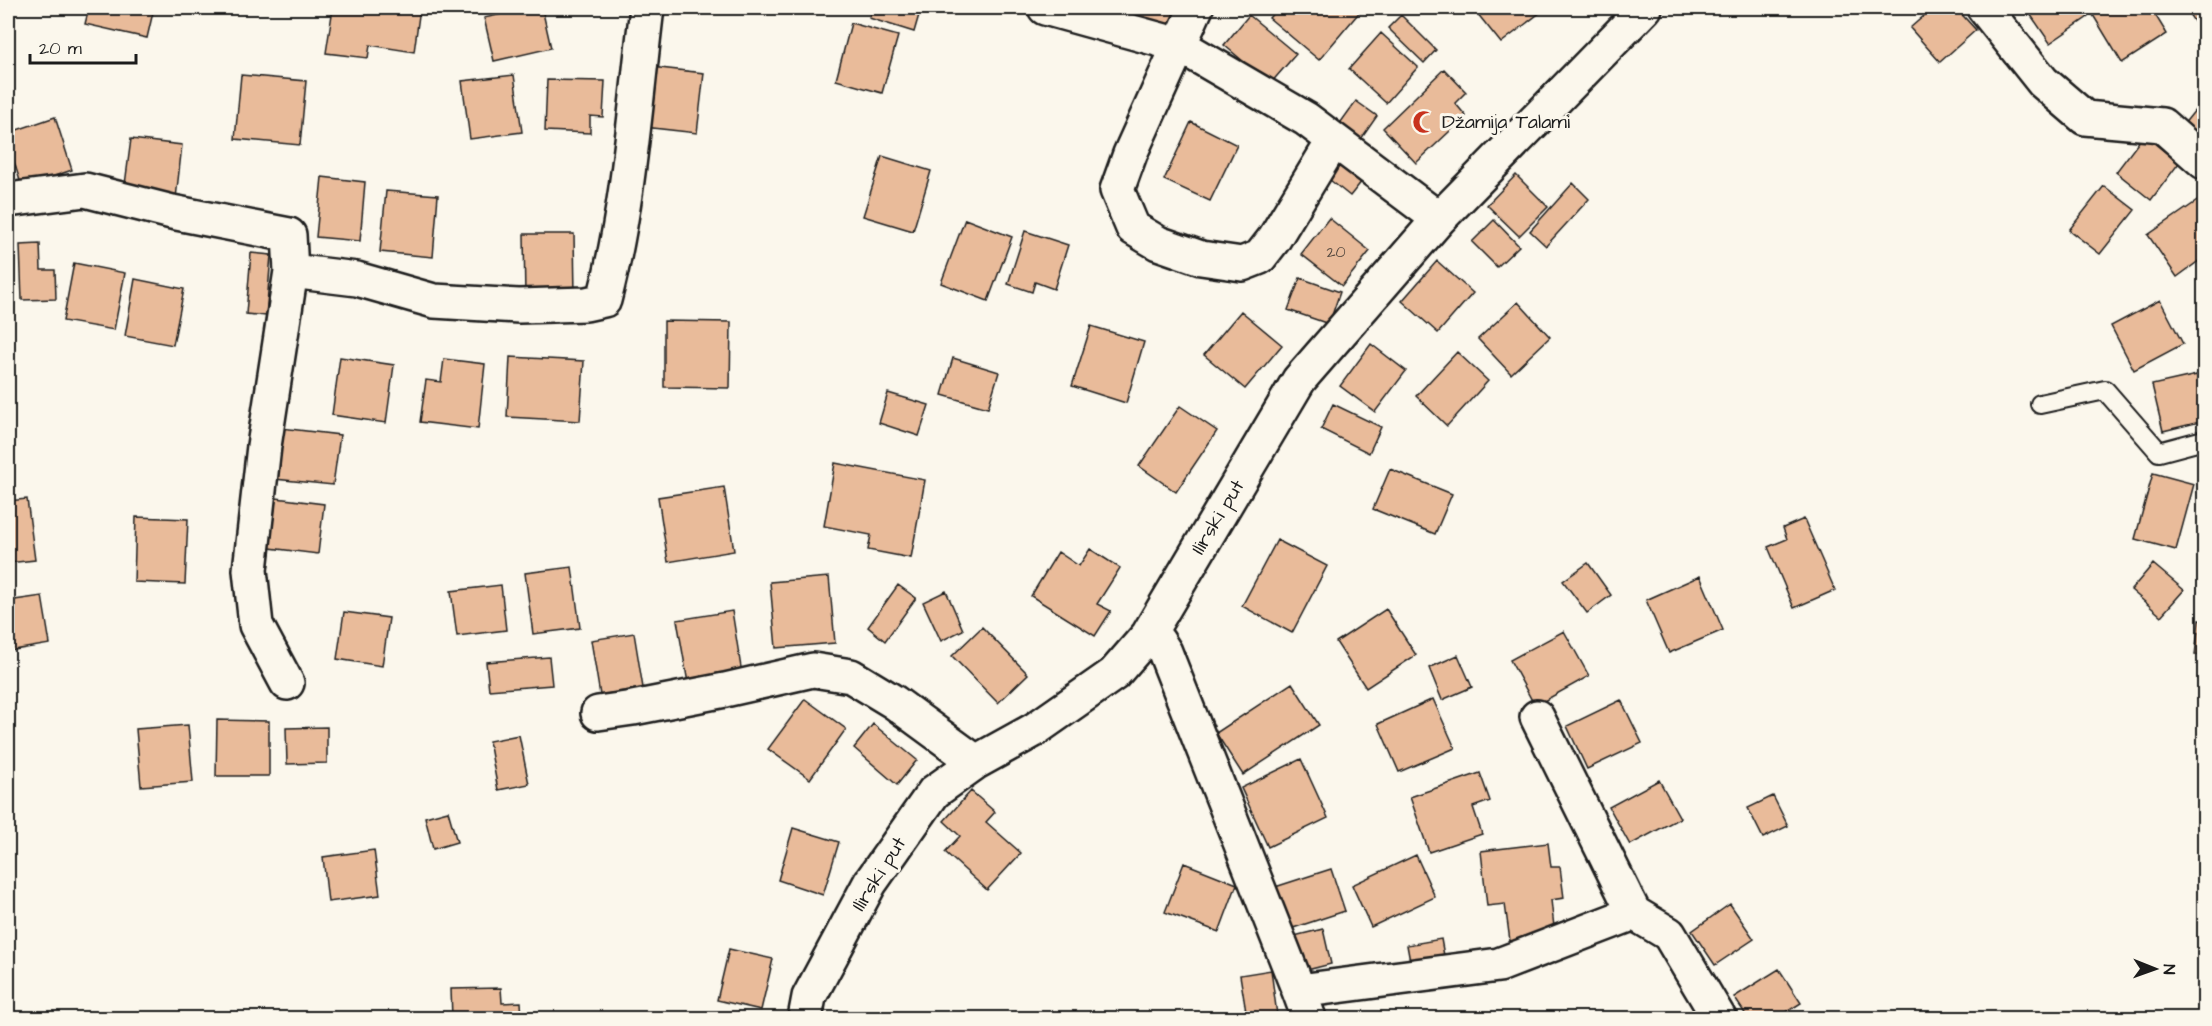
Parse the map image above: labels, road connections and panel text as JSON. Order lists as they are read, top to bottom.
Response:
{
  "streets": {
    "street": ["Ilirski put"]
  },
  "places": {
    "mosque": ["Džamija Talami"]
  },
  "house_numbers": ["20"],
  "scale_bar": "20 m",
  "north": "right"
}
